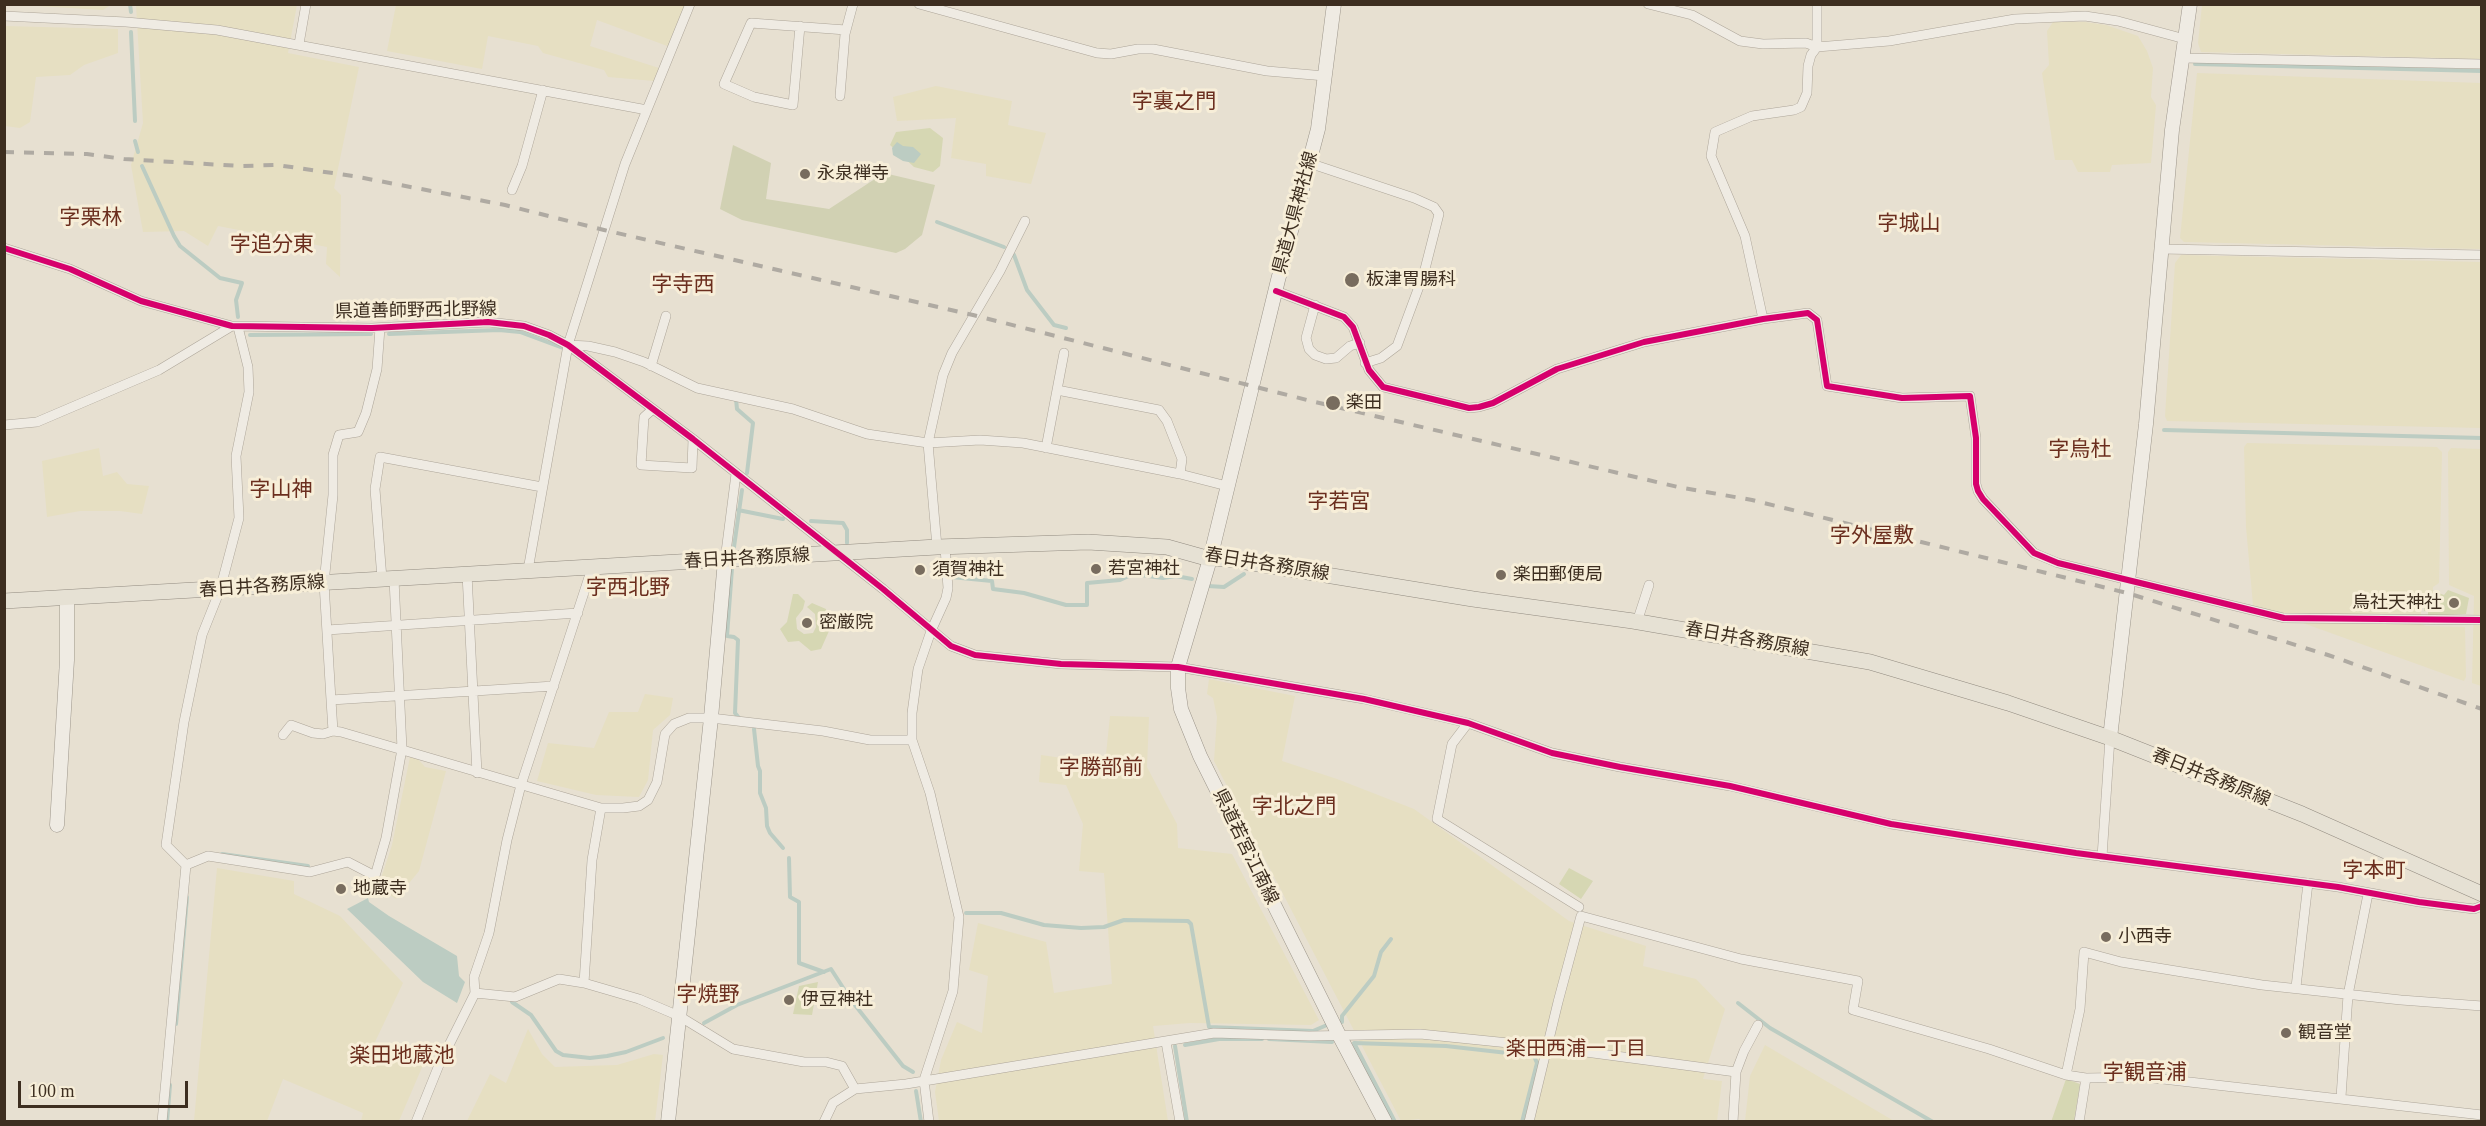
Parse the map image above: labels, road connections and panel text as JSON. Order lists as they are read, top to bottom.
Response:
{
  "streets": {
    "main road": ["春日井各務原線"],
    "street": ["県道大県神社線", "県道善師野西北野線", "県道若宮江南線"]
  },
  "crossings": [
    ["県道大県神社線", "春日井各務原線"],
    ["県道大県神社線", "県道若宮江南線"],
    ["県道善師野西北野線", "春日井各務原線"],
    ["県道善師野西北野線", "県道若宮江南線"],
    ["春日井各務原線", "県道若宮江南線"]
  ],
  "districts": [
    "字裏之門",
    "字栗林",
    "字城山",
    "字追分東",
    "字寺西",
    "字烏杜",
    "字山神",
    "字若宮",
    "字外屋敷",
    "字西北野",
    "字勝部前",
    "字北之門",
    "字本町",
    "字焼野",
    "楽田西浦一丁目",
    "楽田地蔵池",
    "字観音浦"
  ],
  "places": [
    "永泉禅寺",
    "板津胃腸科",
    "楽田",
    "若宮神社",
    "須賀神社",
    "楽田郵便局",
    "烏社天神社",
    "密厳院",
    "地蔵寺",
    "小西寺",
    "伊豆神社",
    "観音堂"
  ],
  "scale_bar": "100 m"
}
